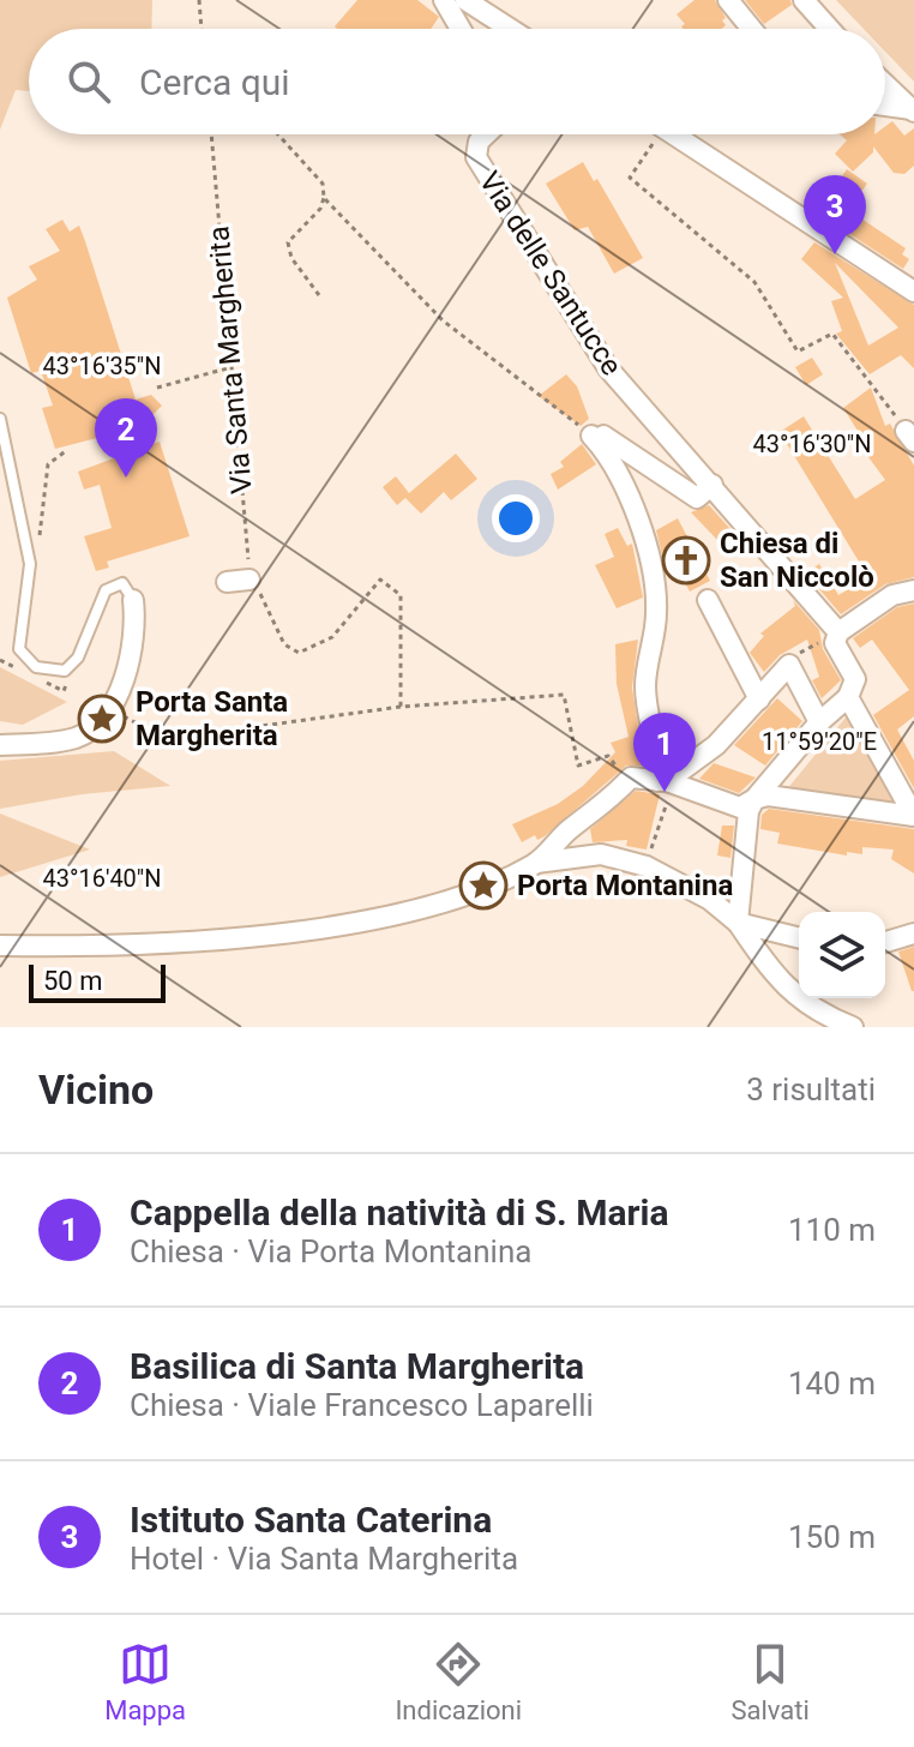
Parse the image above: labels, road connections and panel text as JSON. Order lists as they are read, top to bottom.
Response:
{
  "streets": {
    "street": ["Via delle Santucce"],
    "path": ["Via Santa Margherita"]
  },
  "places": {
    "church": ["Chiesa di San Niccolò"],
    "place": ["Porta Santa Margherita", "Porta Montanina"]
  },
  "scale_bar": "50 m",
  "page": {
    "search": "Cerca qui",
    "pins": ["3", "2", "1"],
    "scale": "50 m",
    "heading": ["Vicino", "3 risultati"],
    "list": [
      {
        "mark": "1",
        "name": "Cappella della natività di S. Maria",
        "note": "Chiesa · Via Porta Montanina",
        "value": "110 m"
      },
      {
        "mark": "2",
        "name": "Basilica di Santa Margherita",
        "note": "Chiesa · Viale Francesco Laparelli",
        "value": "140 m"
      },
      {
        "mark": "3",
        "name": "Istituto Santa Caterina",
        "note": "Hotel · Via Santa Margherita",
        "value": "150 m"
      }
    ],
    "nav": ["Mappa", "Indicazioni", "Salvati"]
  },
  "coordinates": [
    "43°16'35\"N",
    "43°16'30\"N",
    "11°59'20\"E",
    "43°16'40\"N"
  ]
}
